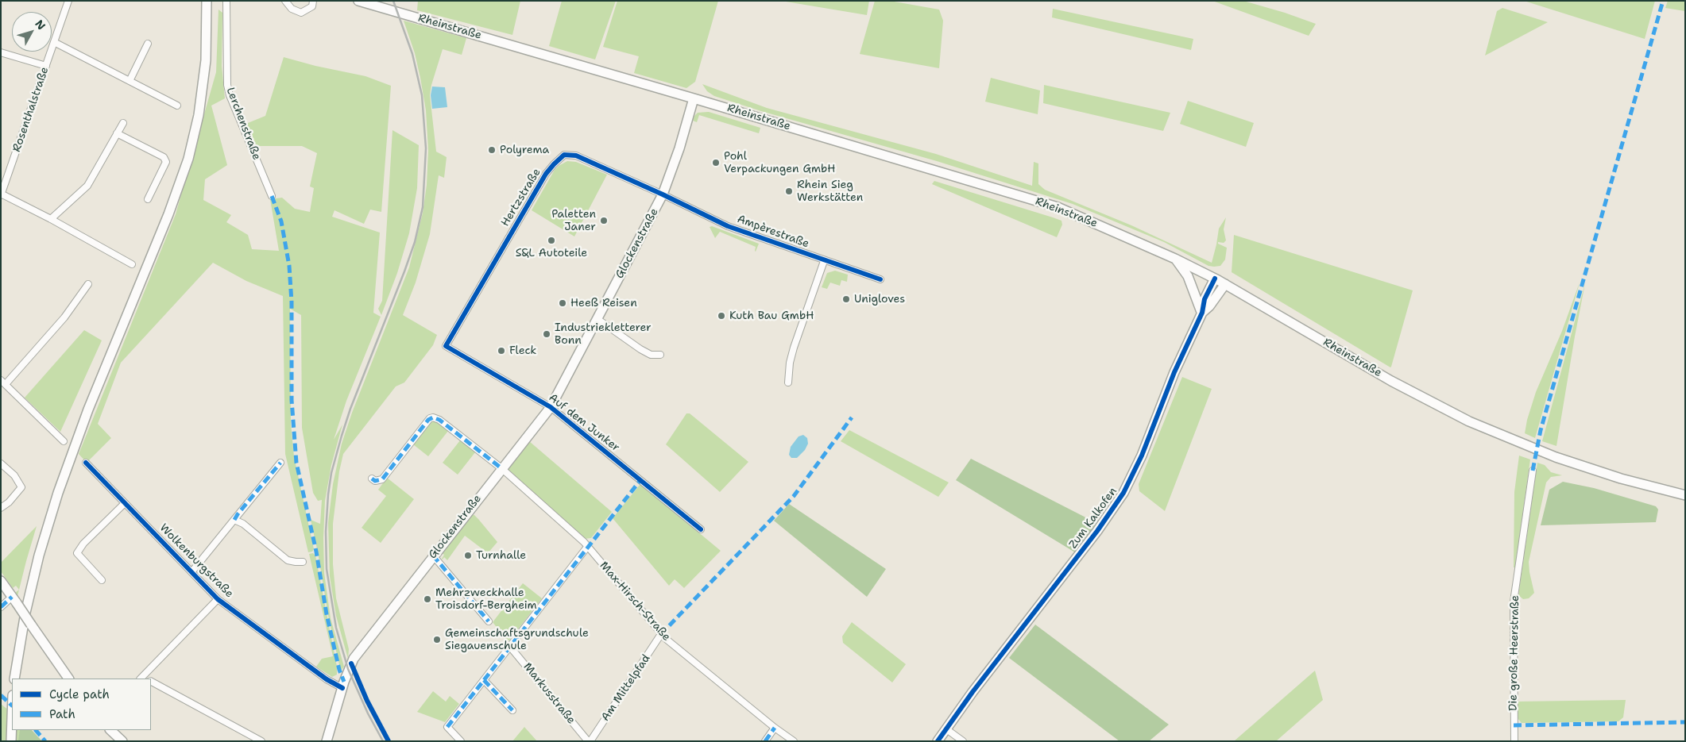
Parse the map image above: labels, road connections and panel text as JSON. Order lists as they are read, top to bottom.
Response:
{
  "streets": {
    "main road": ["Rheinstraße", "Glockenstraße", "Zum Kalkofen"],
    "street": [
      "Rosenthalstraße",
      "Lerchenstraße",
      "Hertzstraße",
      "Ampèrestraße",
      "Auf dem Junker",
      "Wolkenburgstraße",
      "Max-Hirsch-Straße",
      "Die große Heerstraße",
      "Am Mittelpfad",
      "Markusstraße"
    ]
  },
  "crossings": [
    ["Rheinstraße", "Glockenstraße"],
    ["Rheinstraße", "Zum Kalkofen"],
    ["Hertzstraße", "Ampèrestraße"],
    ["Hertzstraße", "Glockenstraße"],
    ["Hertzstraße", "Auf dem Junker"],
    ["Ampèrestraße", "Glockenstraße"],
    ["Glockenstraße", "Auf dem Junker"],
    ["Glockenstraße", "Wolkenburgstraße"],
    ["Glockenstraße", "Max-Hirsch-Straße"],
    ["Max-Hirsch-Straße", "Am Mittelpfad"],
    ["Am Mittelpfad", "Markusstraße"]
  ],
  "places": [
    "Polyrema",
    "Pohl Verpackungen GmbH",
    "Rhein Sieg Werkstätten",
    "Paletten Janer",
    "S&L Autoteile",
    "Unigloves",
    "Heeß Reisen",
    "Kuth Bau GmbH",
    "Industriekletterer Bonn",
    "Fleck",
    "Turnhalle",
    "Mehrzweckhalle Troisdorf-Bergheim",
    "Gemeinschaftsgrundschule Siegauenschule"
  ],
  "legend": ["Cycle path", "Path"],
  "north": "top right"
}
